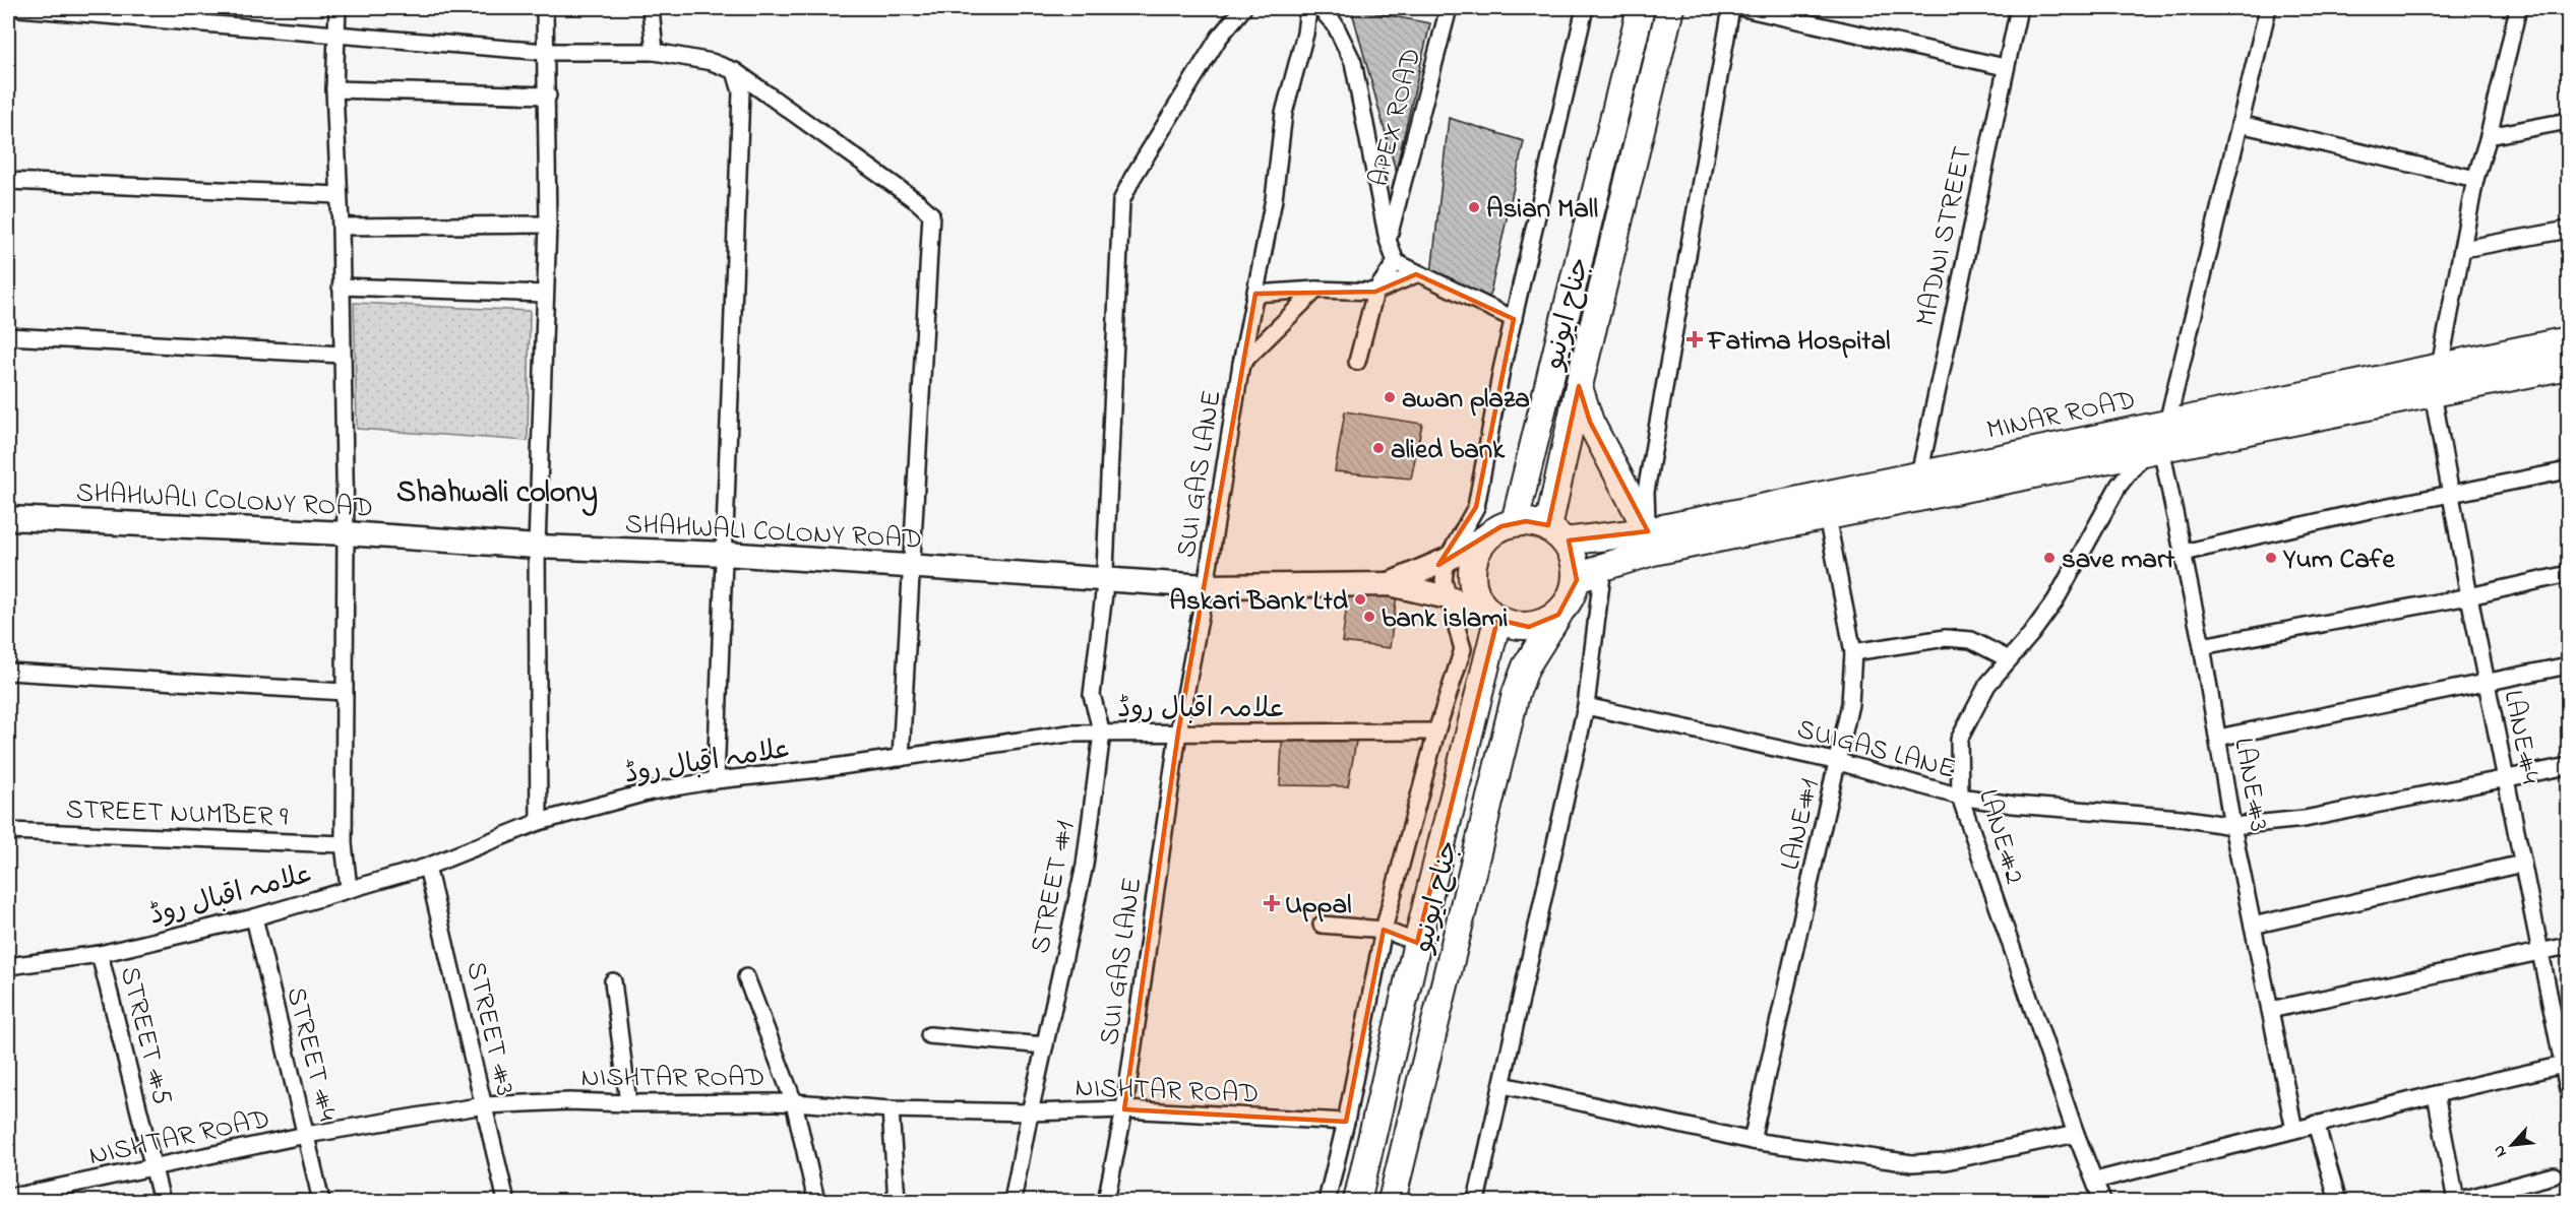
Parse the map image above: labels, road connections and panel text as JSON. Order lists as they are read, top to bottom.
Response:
{
  "streets": {
    "main road": ["جناح ایونیو", "MINAR ROAD", "SHAHWALI COLONY ROAD"],
    "street": [
      "APEX ROAD",
      "MADNI STREET",
      "SUI GAS LANE",
      "علامہ اقبال روڈ",
      "LANE#4",
      "SUIGAS LANE",
      "LANE#3",
      "STREET NUMBER 9",
      "LANE#1",
      "LANE#2",
      "STREET #1",
      "STREET #3",
      "STREET #5",
      "STREET #4",
      "NISHTAR ROAD"
    ]
  },
  "crossings": [
    ["MADNI STREET", "MINAR ROAD"],
    ["جناح ایونیو", "MINAR ROAD"],
    ["جناح ایونیو", "SHAHWALI COLONY ROAD"],
    ["MINAR ROAD", "SHAHWALI COLONY ROAD"],
    ["MINAR ROAD", "LANE#4"],
    ["MINAR ROAD", "LANE#3"],
    ["MINAR ROAD", "LANE#1"],
    ["MINAR ROAD", "LANE#2"],
    ["SUI GAS LANE", "SHAHWALI COLONY ROAD"],
    ["SUI GAS LANE", "علامہ اقبال روڈ"],
    ["SUI GAS LANE", "NISHTAR ROAD"],
    ["SHAHWALI COLONY ROAD", "STREET #1"],
    ["علامہ اقبال روڈ", "STREET #1"],
    ["علامہ اقبال روڈ", "STREET #3"],
    ["علامہ اقبال روڈ", "STREET #5"],
    ["علامہ اقبال روڈ", "STREET #4"],
    ["LANE#4", "SUIGAS LANE"],
    ["SUIGAS LANE", "LANE#3"],
    ["SUIGAS LANE", "LANE#1"],
    ["SUIGAS LANE", "LANE#2"],
    ["LANE#3", "LANE#2"],
    ["STREET #1", "NISHTAR ROAD"],
    ["STREET #3", "NISHTAR ROAD"],
    ["STREET #5", "NISHTAR ROAD"],
    ["STREET #4", "NISHTAR ROAD"]
  ],
  "districts": ["Shahwali colony"],
  "places": {
    "other": [
      "Asian Mall",
      "awan plaza",
      "alied bank",
      "save mart",
      "Yum Cafe",
      "Askari Bank Ltd",
      "bank islami"
    ],
    "health": ["Fatima Hospital", "Uppal"]
  },
  "north": "bottom left"
}
